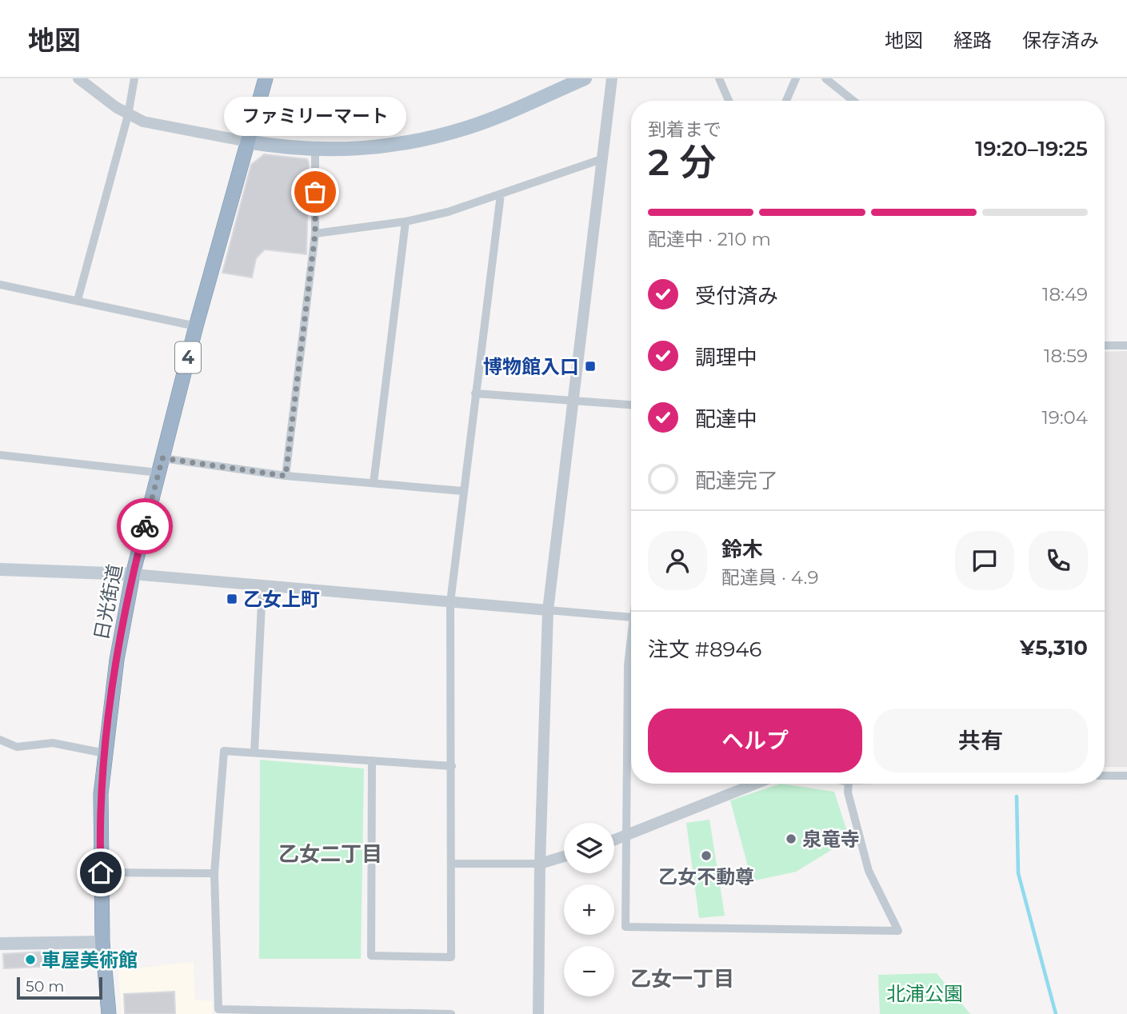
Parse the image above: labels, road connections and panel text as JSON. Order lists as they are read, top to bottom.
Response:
{
  "streets": {
    "highway": ["4", "日光街道"]
  },
  "districts": ["乙女二丁目", "乙女一丁目"],
  "parks": ["北浦公園"],
  "places": {
    "other": [
      "ファミリーマート",
      "泉竜寺",
      "乙女不動尊",
      "車屋美術館"
    ],
    "transit": ["博物館入口", "乙女上町"]
  },
  "scale_bar": "50 m",
  "page": {
    "header": "地図",
    "nav": ["地図", "経路", "保存済み"],
    "bubble": "ファミリーマート",
    "heading": ["2 分", "到着まで", "19:20–19:25"],
    "panel": [
      "鈴木",
      "配達員 · 4.9",
      "注文 #8946",
      "¥5,310"
    ],
    "bar": "配達中 · 210 m",
    "list": [
      ["受付済み", "18:49"],
      ["調理中", "18:59"],
      ["配達中", "19:04"],
      "配達完了"
    ],
    "buttons": ["ヘルプ", "共有"],
    "map_buttons": ["+", "−"],
    "scale": "50 m"
  }
}
